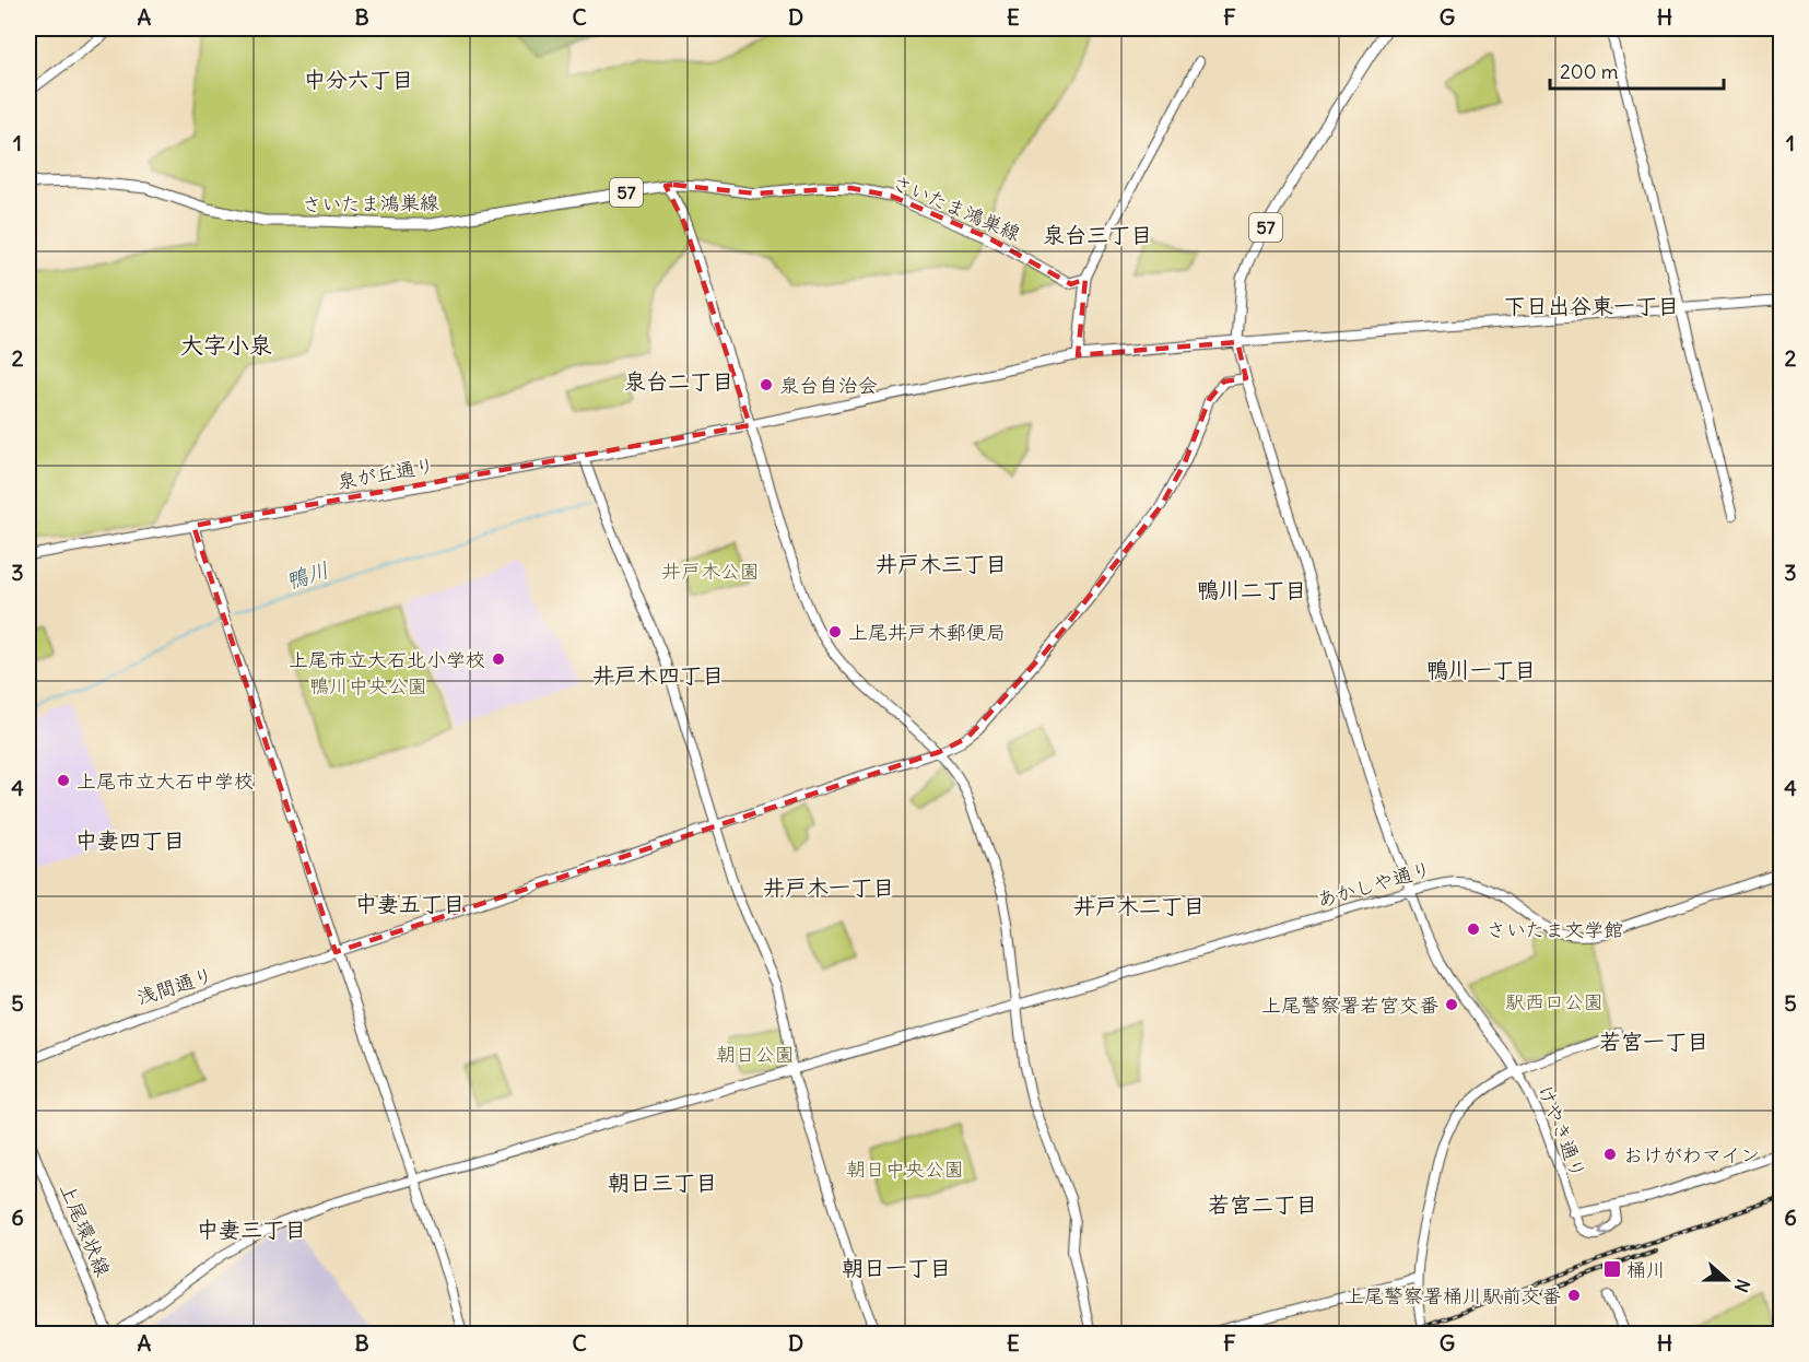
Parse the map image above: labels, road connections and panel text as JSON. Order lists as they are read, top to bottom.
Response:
{
  "streets": {
    "main road": ["57", "さいたま鴻巣線"],
    "street": [
      "泉が丘通り",
      "あかしや通り",
      "浅間通り",
      "けやき通り",
      "上尾環状線"
    ]
  },
  "crossings": [
    ["57", "けやき通り"],
    ["あかしや通り", "けやき通り"],
    ["浅間通り", "けやき通り"]
  ],
  "districts": [
    "中分六丁目",
    "泉台三丁目",
    "下日出谷東一丁目",
    "大字小泉",
    "泉台二丁目",
    "井戸木三丁目",
    "鴨川二丁目",
    "鴨川一丁目",
    "井戸木四丁目",
    "中妻四丁目",
    "井戸木一丁目",
    "中妻五丁目",
    "井戸木二丁目",
    "若宮一丁目",
    "朝日三丁目",
    "若宮二丁目",
    "中妻三丁目",
    "朝日一丁目"
  ],
  "water": ["鴨川"],
  "parks": [
    "井戸木公園",
    "鴨川中央公園",
    "駅西口公園",
    "朝日公園",
    "朝日中央公園"
  ],
  "places": {
    "other": [
      "泉台自治会",
      "上尾井戸木郵便局",
      "上尾市立大石北小学校",
      "上尾市立大石中学校",
      "さいたま文学館",
      "上尾警察署若宮交番",
      "おけがわマイン",
      "上尾警察署桶川駅前交番"
    ],
    "transit": ["桶川"]
  },
  "scale_bar": "200 m",
  "north": "right",
  "grid": {
    "columns": [
      "A",
      "B",
      "C",
      "D",
      "E",
      "F",
      "G",
      "H"
    ],
    "rows": [
      "1",
      "2",
      "3",
      "4",
      "5",
      "6"
    ]
  }
}
